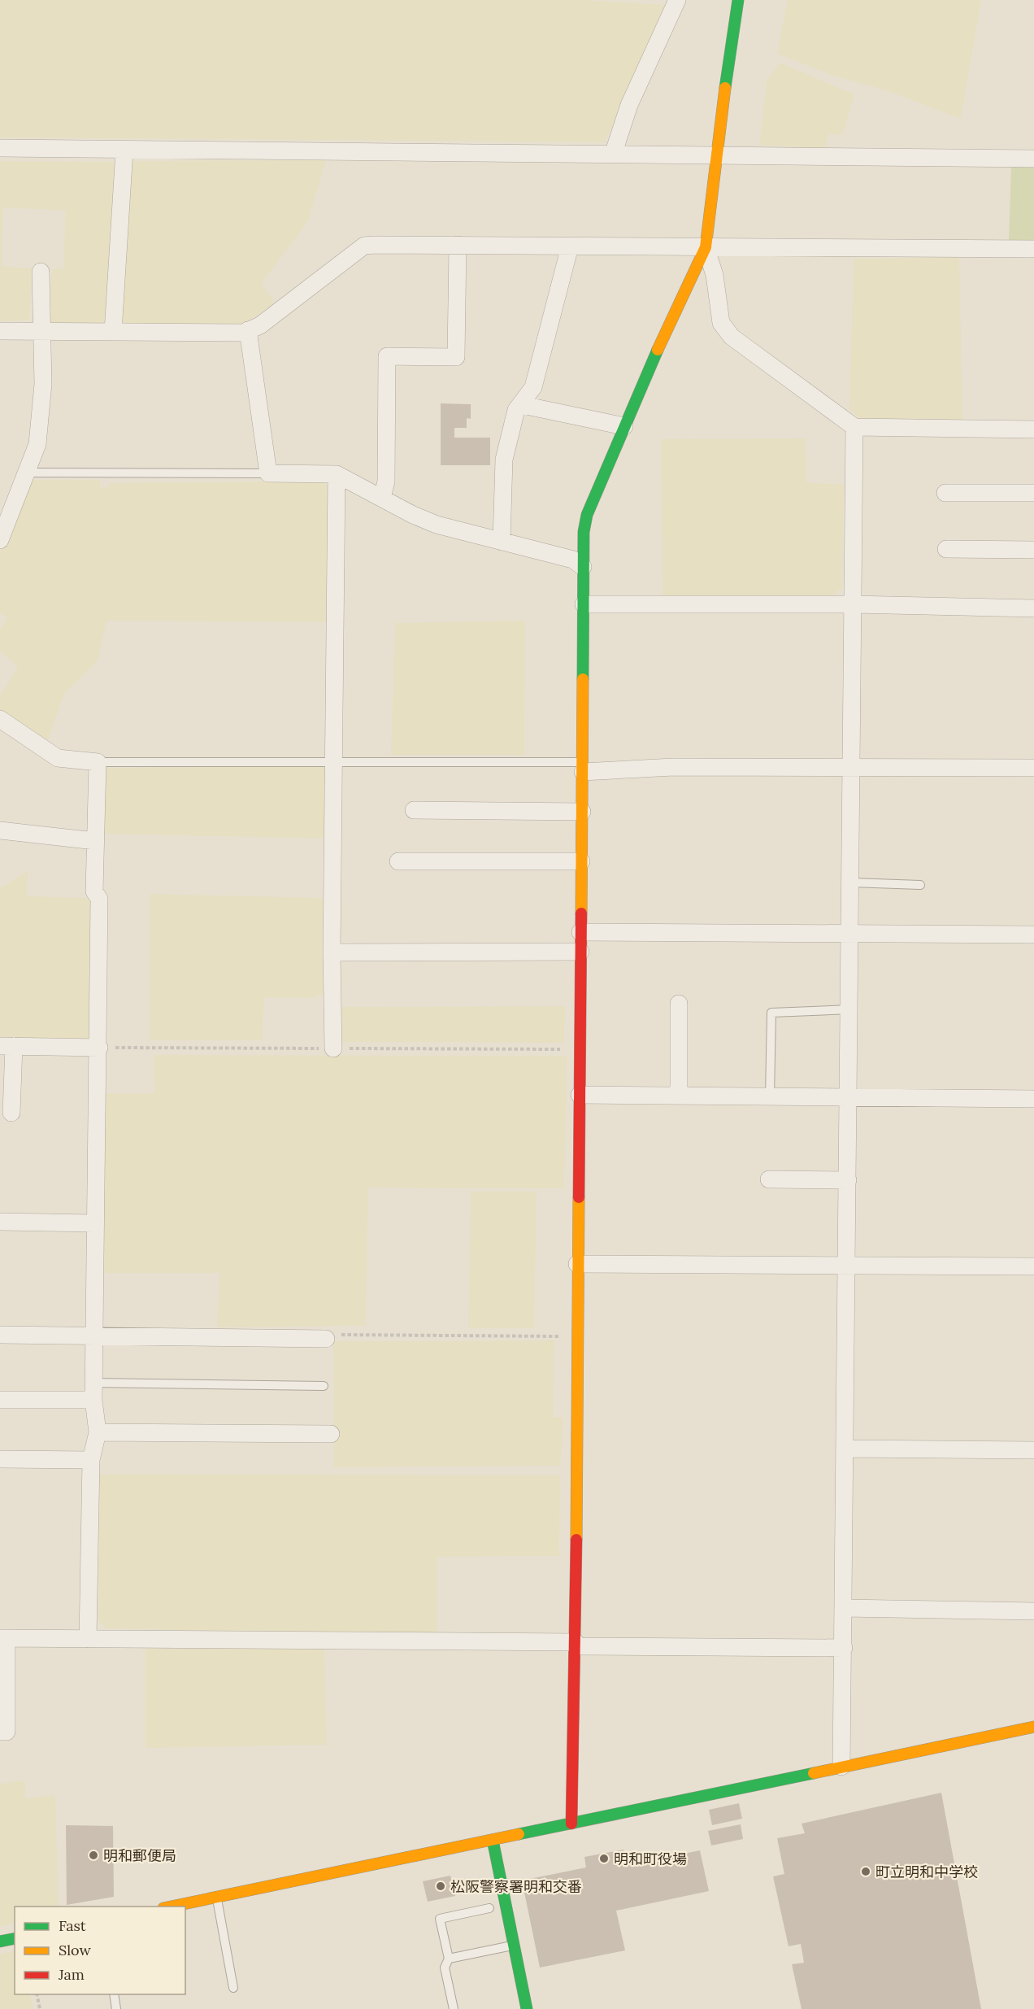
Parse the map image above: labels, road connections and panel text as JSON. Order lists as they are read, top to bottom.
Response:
{
  "places": [
    "明和郵便局",
    "明和町役場",
    "町立明和中学校",
    "松阪警察署明和交番"
  ],
  "legend": ["Fast", "Slow", "Jam"]
}
